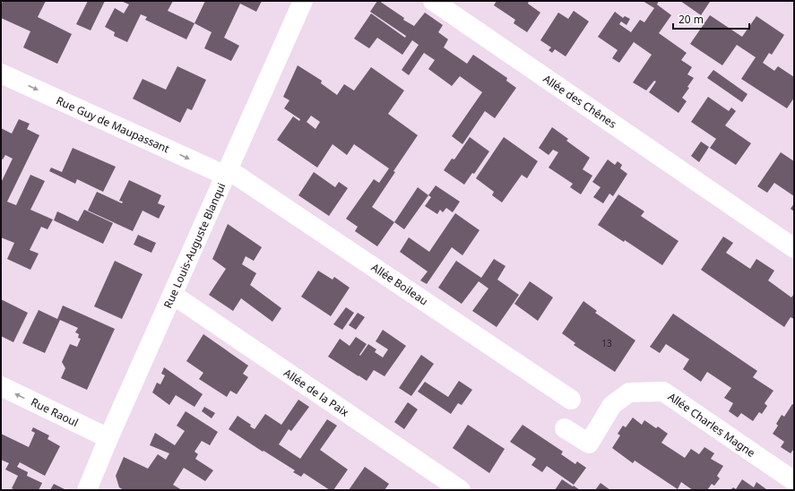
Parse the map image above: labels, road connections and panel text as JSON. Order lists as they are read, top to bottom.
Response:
{
  "streets": {
    "street": [
      "Allée des Chênes",
      "Rue Guy de Maupassant",
      "Rue Louis-Auguste Blanqui",
      "Allée Boileau",
      "Allée de la Paix",
      "Rue Raoul",
      "Allée Charles Magne"
    ]
  },
  "crossings": [
    ["Rue Guy de Maupassant", "Rue Louis-Auguste Blanqui"],
    ["Rue Guy de Maupassant", "Allée Boileau"],
    ["Rue Louis-Auguste Blanqui", "Allée Boileau"],
    ["Rue Louis-Auguste Blanqui", "Allée de la Paix"],
    ["Rue Louis-Auguste Blanqui", "Rue Raoul"]
  ],
  "one_way": ["Rue Guy de Maupassant", "Rue Raoul"],
  "house_numbers": ["13"],
  "scale_bar": "20 m"
}
